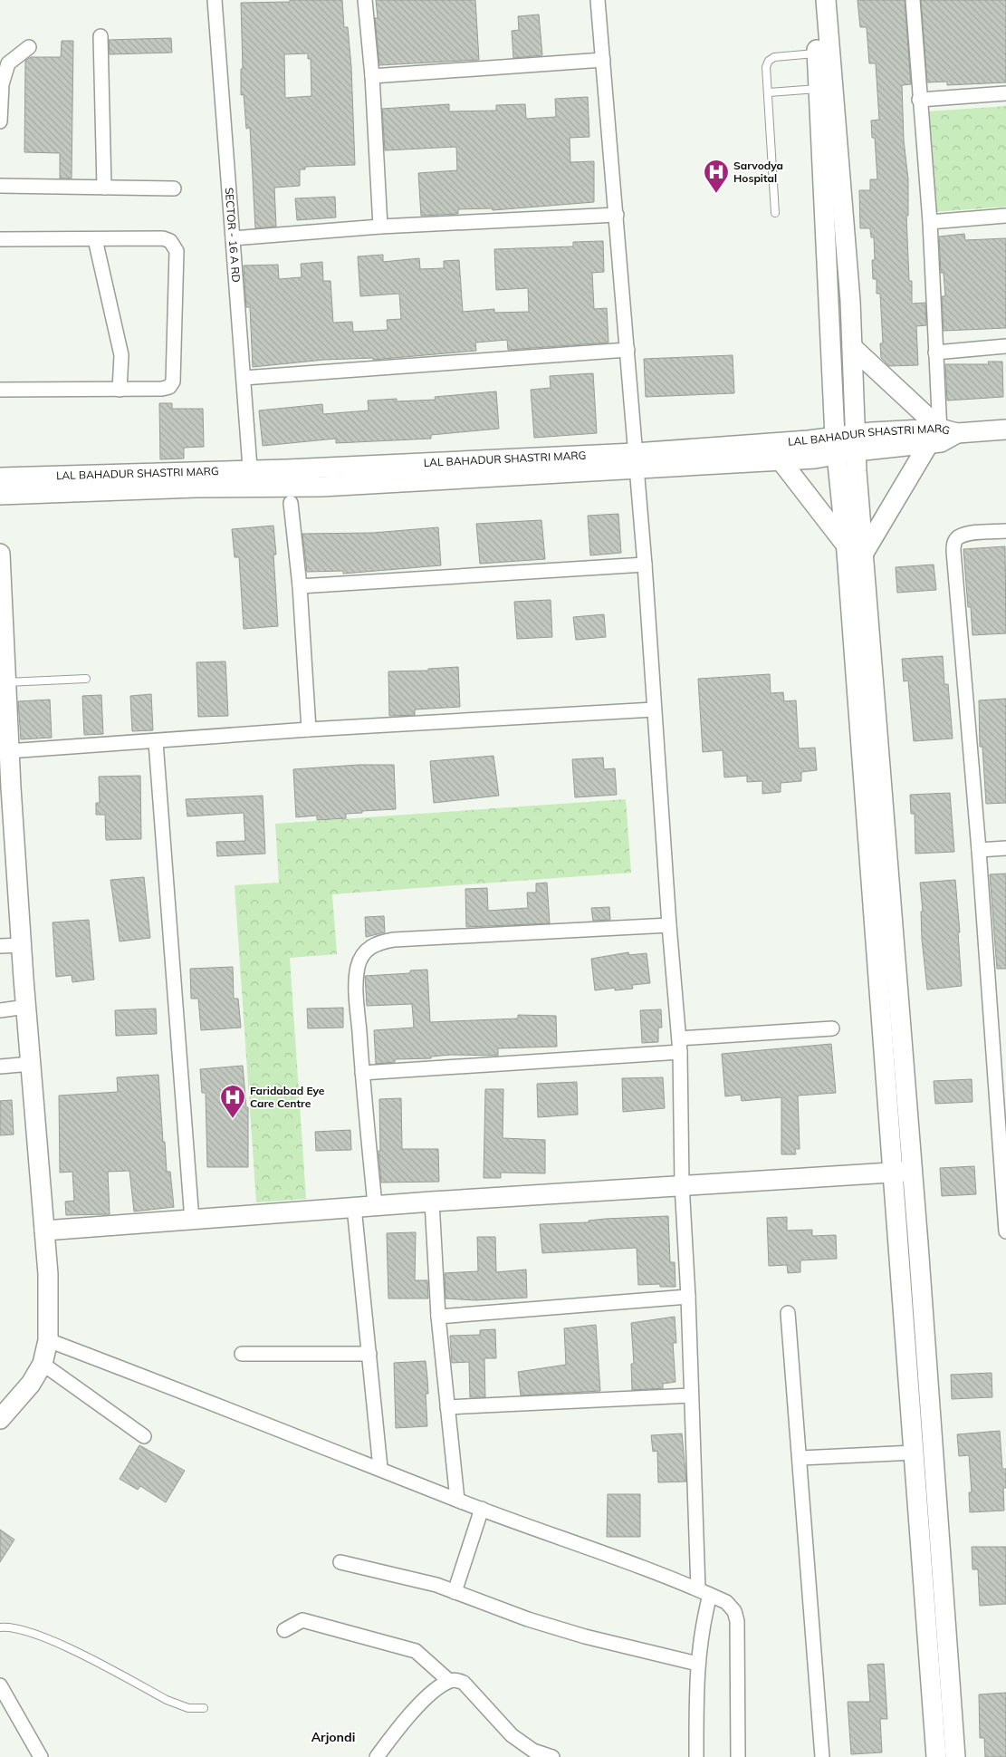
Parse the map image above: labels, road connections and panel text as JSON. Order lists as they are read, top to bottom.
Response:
{
  "streets": {
    "street": ["SECTOR - 16 A RD", "LAL BAHADUR SHASTRI MARG"]
  },
  "crossings": [
    ["SECTOR - 16 A RD", "LAL BAHADUR SHASTRI MARG"]
  ],
  "districts": ["Arjondi"],
  "places": {
    "hospital": ["Sarvodya Hospital", "Faridabad Eye Care Centre"]
  }
}
